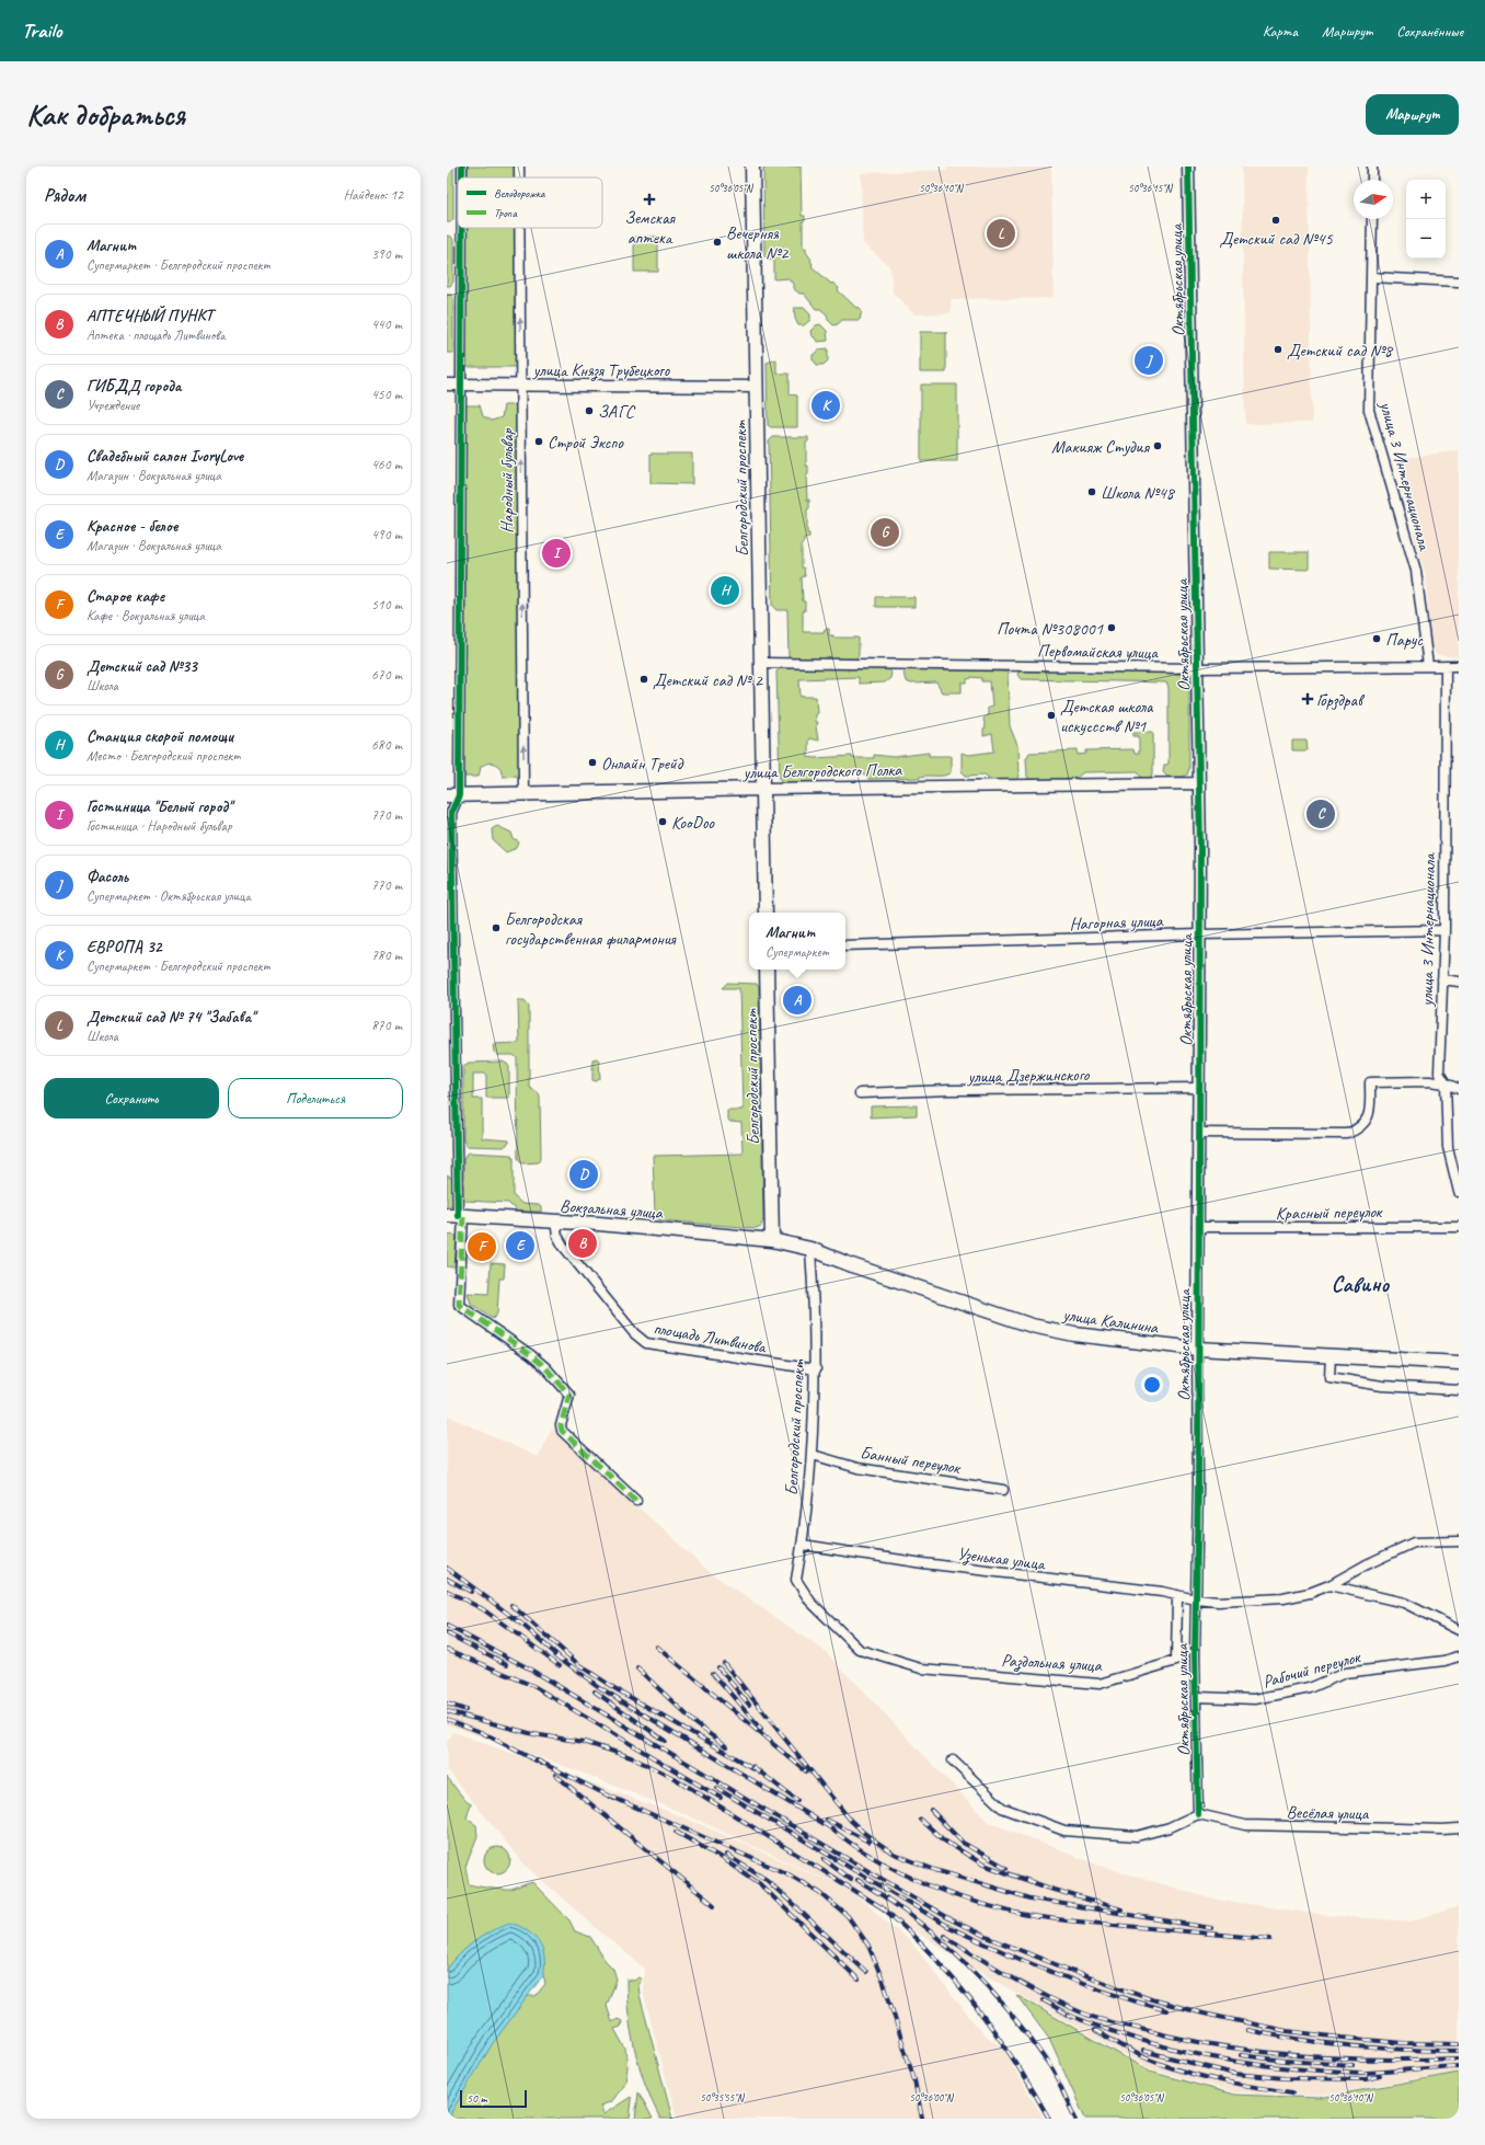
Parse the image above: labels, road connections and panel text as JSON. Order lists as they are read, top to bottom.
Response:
{
  "streets": {
    "main road": [
      "Белгородский проспект",
      "улица Белгородского Полка",
      "Вокзальная улица",
      "улица Калинина"
    ],
    "street": [
      "Октябрьская улица",
      "улица Князя Трубецкого",
      "улица 3 Интернационала",
      "Народный бульвар",
      "Первомайская улица",
      "Нагорная улица",
      "улица Дзержинского",
      "Красный переулок",
      "площадь Литвинова",
      "Банный переулок",
      "Узенькая улица",
      "Раздольная улица",
      "Рабочий переулок",
      "Весёлая улица"
    ]
  },
  "crossings": [
    ["Октябрьская улица", "Первомайская улица"],
    ["Октябрьская улица", "улица Белгородского Полка"],
    ["Октябрьская улица", "Нагорная улица"],
    ["Октябрьская улица", "улица Дзержинского"],
    ["Октябрьская улица", "Красный переулок"],
    ["Октябрьская улица", "улица Калинина"],
    ["Октябрьская улица", "Узенькая улица"],
    ["Октябрьская улица", "Рабочий переулок"],
    ["Октябрьская улица", "Весёлая улица"],
    ["улица Князя Трубецкого", "Народный бульвар"],
    ["улица Князя Трубецкого", "Белгородский проспект"],
    ["улица 3 Интернационала", "Первомайская улица"],
    ["улица 3 Интернационала", "Нагорная улица"],
    ["Народный бульвар", "улица Белгородского Полка"],
    ["Белгородский проспект", "Первомайская улица"],
    ["Белгородский проспект", "улица Белгородского Полка"],
    ["Белгородский проспект", "Вокзальная улица"],
    ["Белгородский проспект", "улица Калинина"],
    ["Белгородский проспект", "площадь Литвинова"],
    ["Белгородский проспект", "Банный переулок"],
    ["Белгородский проспект", "Узенькая улица"],
    ["Белгородский проспект", "Раздольная улица"],
    ["Вокзальная улица", "улица Калинина"],
    ["Вокзальная улица", "площадь Литвинова"],
    ["Узенькая улица", "Раздольная улица"]
  ],
  "districts": ["Савино"],
  "places": {
    "health": ["Земская аптека", "Горздрав"],
    "other": [
      "Детский сад №45",
      "Вечерняя школа №2",
      "Детский сад №8",
      "ЗАГС",
      "Строй Экспо",
      "Макияж Студия",
      "Школа №48",
      "Почта №308001",
      "Парус",
      "Детский сад № 2",
      "Детская школа искуссств №1",
      "Онлайн Трейд",
      "KooDoo",
      "Белгородская государственная филармония"
    ]
  },
  "legend": ["Велодорожка", "Тропа"],
  "scale_bar": "50 m",
  "north": "right",
  "page": {
    "header": "Trailo",
    "nav": ["Карта", "Маршрут", "Сохранённые"],
    "buttons": [
      "Маршрут",
      ["Сохранить", "Поделиться"]
    ],
    "title": "Как добраться",
    "heading": ["Рядом", "Найдено: 12"],
    "map_buttons": ["+", "−"],
    "pins": [
      "L",
      "J",
      "K",
      "G",
      "I",
      "H",
      "C",
      "A",
      "D",
      "B",
      "E",
      "F"
    ],
    "list": [
      {
        "mark": "A",
        "name": "Магнит",
        "note": "Супермаркет · Белгородский проспект",
        "value": "390 m"
      },
      {
        "mark": "B",
        "name": "АПТЕЧНЫЙ ПУНКТ",
        "note": "Аптека · площадь Литвинова",
        "value": "440 m"
      },
      {
        "mark": "C",
        "name": "ГИБДД города",
        "note": "Учреждение",
        "value": "450 m"
      },
      {
        "mark": "D",
        "name": "Свадебный салон IvoryLove",
        "note": "Магазин · Вокзальная улица",
        "value": "460 m"
      },
      {
        "mark": "E",
        "name": "Красное - белое",
        "note": "Магазин · Вокзальная улица",
        "value": "490 m"
      },
      {
        "mark": "F",
        "name": "Старое кафе",
        "note": "Кафе · Вокзальная улица",
        "value": "510 m"
      },
      {
        "mark": "G",
        "name": "Детский сад №33",
        "note": "Школа",
        "value": "670 m"
      },
      {
        "mark": "H",
        "name": "Станция скорой помощи",
        "note": "Место · Белгородский проспект",
        "value": "680 m"
      },
      {
        "mark": "I",
        "name": "Гостиница \"Белый город\"",
        "note": "Гостиница · Народный бульвар",
        "value": "770 m"
      },
      {
        "mark": "J",
        "name": "Фасоль",
        "note": "Супермаркет · Октябрьская улица",
        "value": "770 m"
      },
      {
        "mark": "K",
        "name": "ЕВРОПА 32",
        "note": "Супермаркет · Белгородский проспект",
        "value": "780 m"
      },
      {
        "mark": "L",
        "name": "Детский сад № 74 \"Забава\"",
        "note": "Школа",
        "value": "870 m"
      }
    ],
    "popup": ["Магнит", "Супермаркет"],
    "scale": "50 m"
  },
  "coordinates": [
    "50°36'05\"N",
    "50°36'10\"N",
    "50°36'15\"N",
    "50°35'55\"N",
    "50°36'00\"N"
  ]
}
